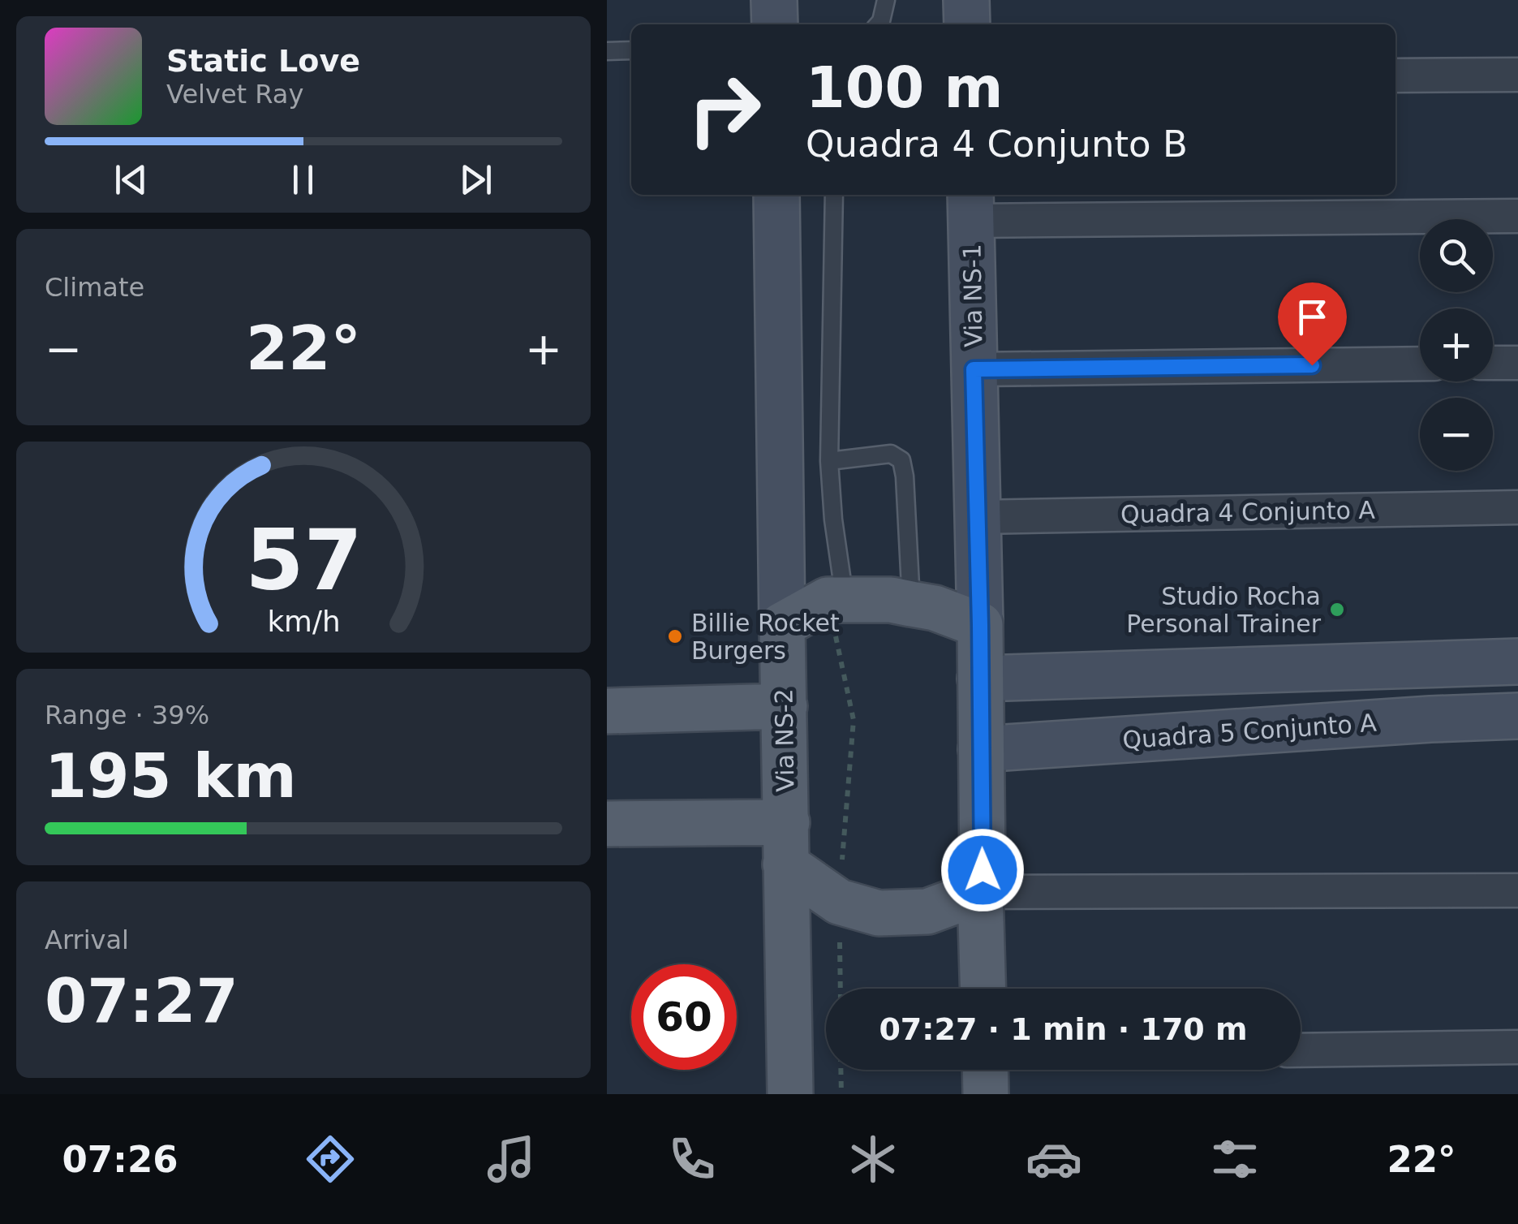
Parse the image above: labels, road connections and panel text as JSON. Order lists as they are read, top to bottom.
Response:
{
  "streets": {
    "main road": ["Via NS-1", "Via NS-2"],
    "street": ["Quadra 4 Conjunto A", "Quadra 5 Conjunto A"]
  },
  "crossings": [
    ["Via NS-1", "Quadra 4 Conjunto A"],
    ["Via NS-1", "Quadra 5 Conjunto A"]
  ],
  "places": ["Studio Rocha Personal Trainer", "Billie Rocket Burgers"],
  "page": {
    "turn": ["100 m", "Quadra 4 Conjunto B"],
    "song": ["Static Love", "Velvet Ray"],
    "map_buttons": ["+", "−"],
    "tile": [
      "Climate",
      ["Range · 39%", "195 km"],
      ["Arrival", "07:27"]
    ],
    "heat": ["−", "22°", "+"],
    "limit": "60",
    "trip": "07:27 · 1 min · 170 m",
    "tabs": ["07:26", "22°"],
    "gauge": ["57", "km/h"]
  }
}
